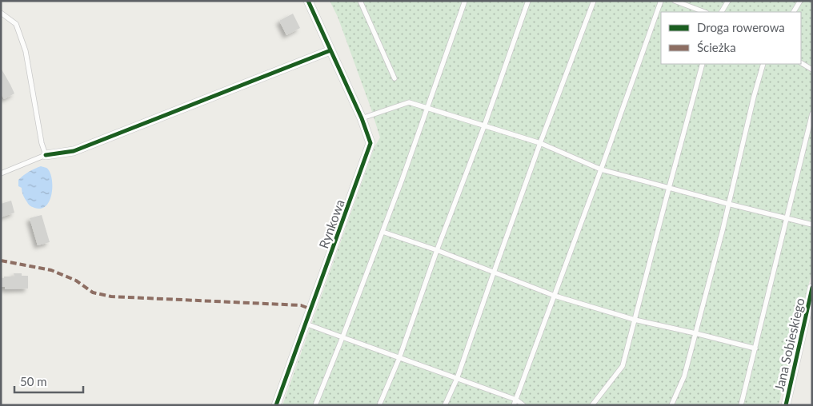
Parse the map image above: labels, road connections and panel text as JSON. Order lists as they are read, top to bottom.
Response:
{
  "streets": {
    "street": ["Rynkowa", "Jana Sobieskiego"]
  },
  "legend": ["Droga rowerowa", "Ścieżka"],
  "scale_bar": "50 m"
}
